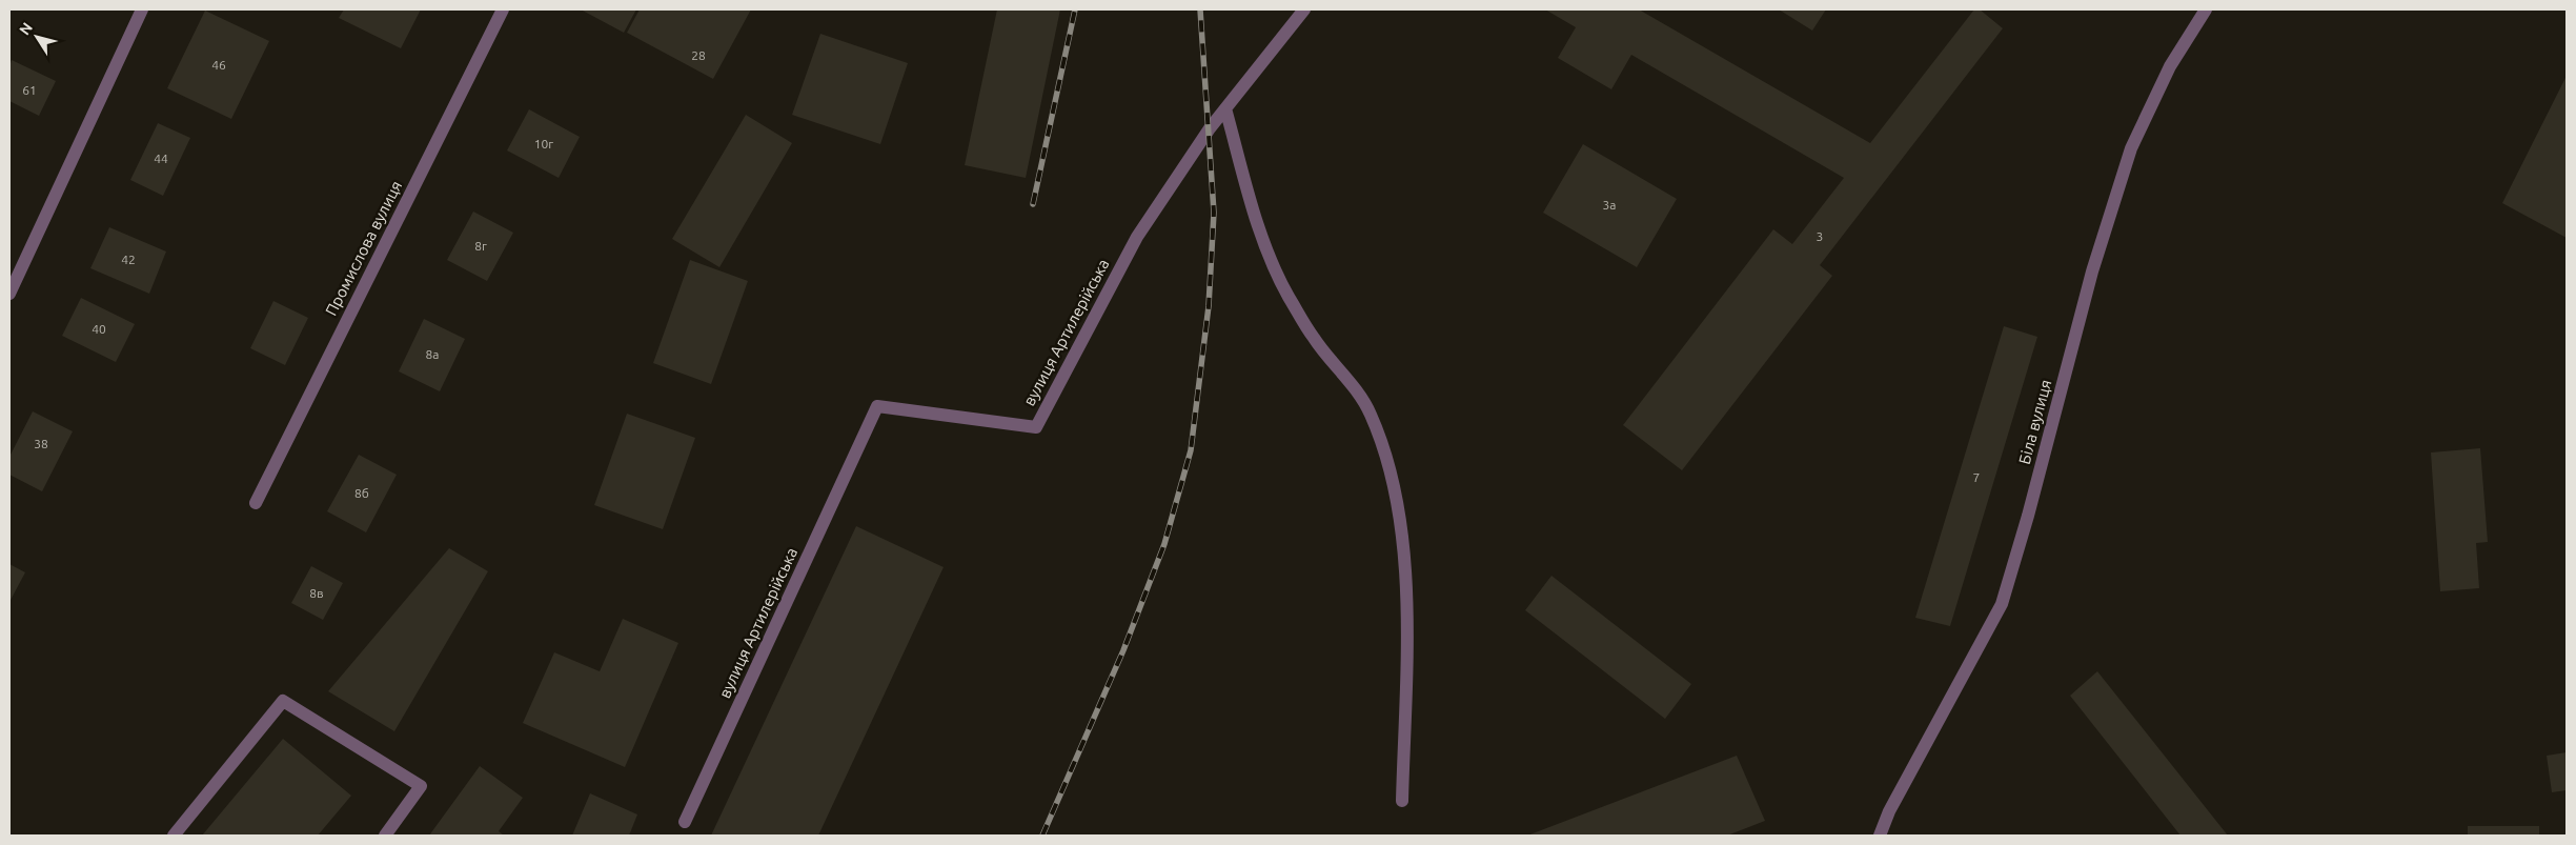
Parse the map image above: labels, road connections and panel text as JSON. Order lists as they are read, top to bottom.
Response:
{
  "streets": {
    "street": ["Промислова вулиця", "вулиця Артилерійська", "Біла вулиця"]
  },
  "house_numbers": [
    "28",
    "46",
    "61",
    "10г",
    "44",
    "3а",
    "3",
    "8г",
    "42",
    "40",
    "8а",
    "38",
    "7",
    "8б",
    "8в"
  ],
  "north": "top left"
}
